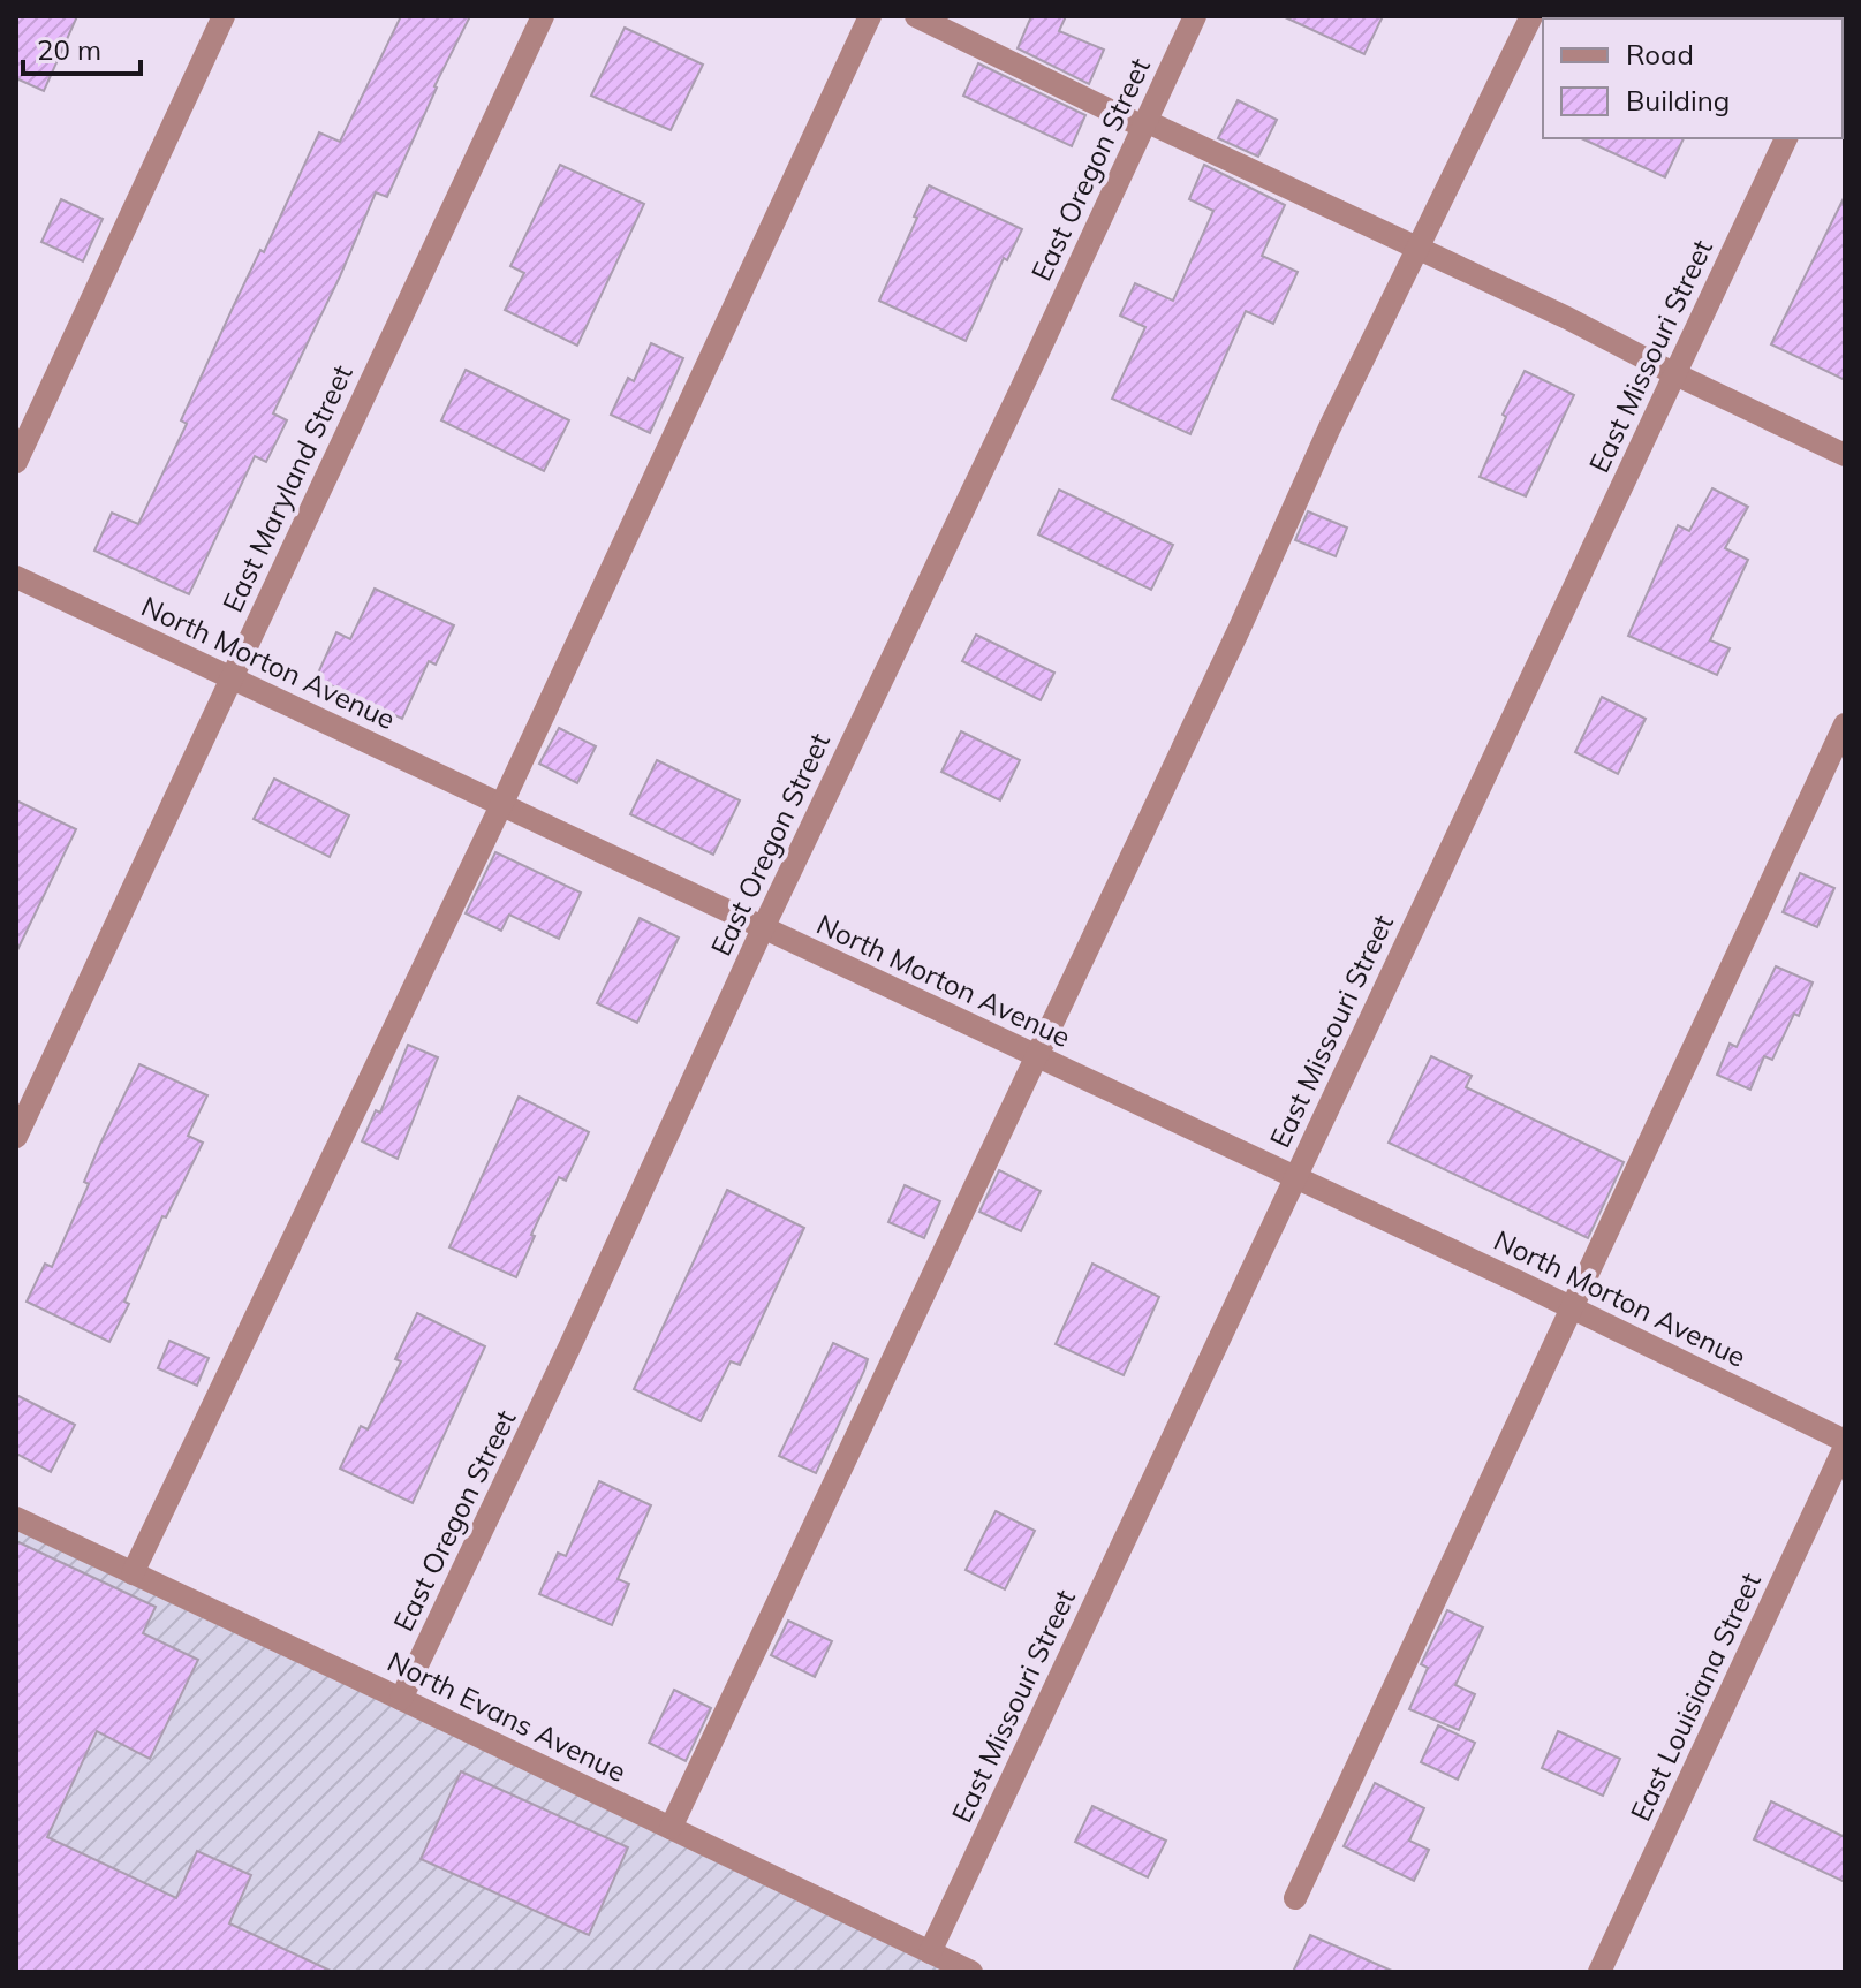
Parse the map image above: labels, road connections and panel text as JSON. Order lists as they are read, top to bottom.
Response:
{
  "streets": {
    "street": [
      "East Oregon Street",
      "East Missouri Street",
      "East Maryland Street",
      "North Morton Avenue",
      "East Louisiana Street",
      "North Evans Avenue"
    ]
  },
  "crossings": [
    ["East Oregon Street", "North Morton Avenue"],
    ["East Oregon Street", "North Evans Avenue"],
    ["East Missouri Street", "North Morton Avenue"],
    ["East Missouri Street", "North Evans Avenue"],
    ["East Maryland Street", "North Morton Avenue"],
    ["North Morton Avenue", "East Louisiana Street"]
  ],
  "legend": ["Road", "Building"],
  "scale_bar": "20 m"
}
